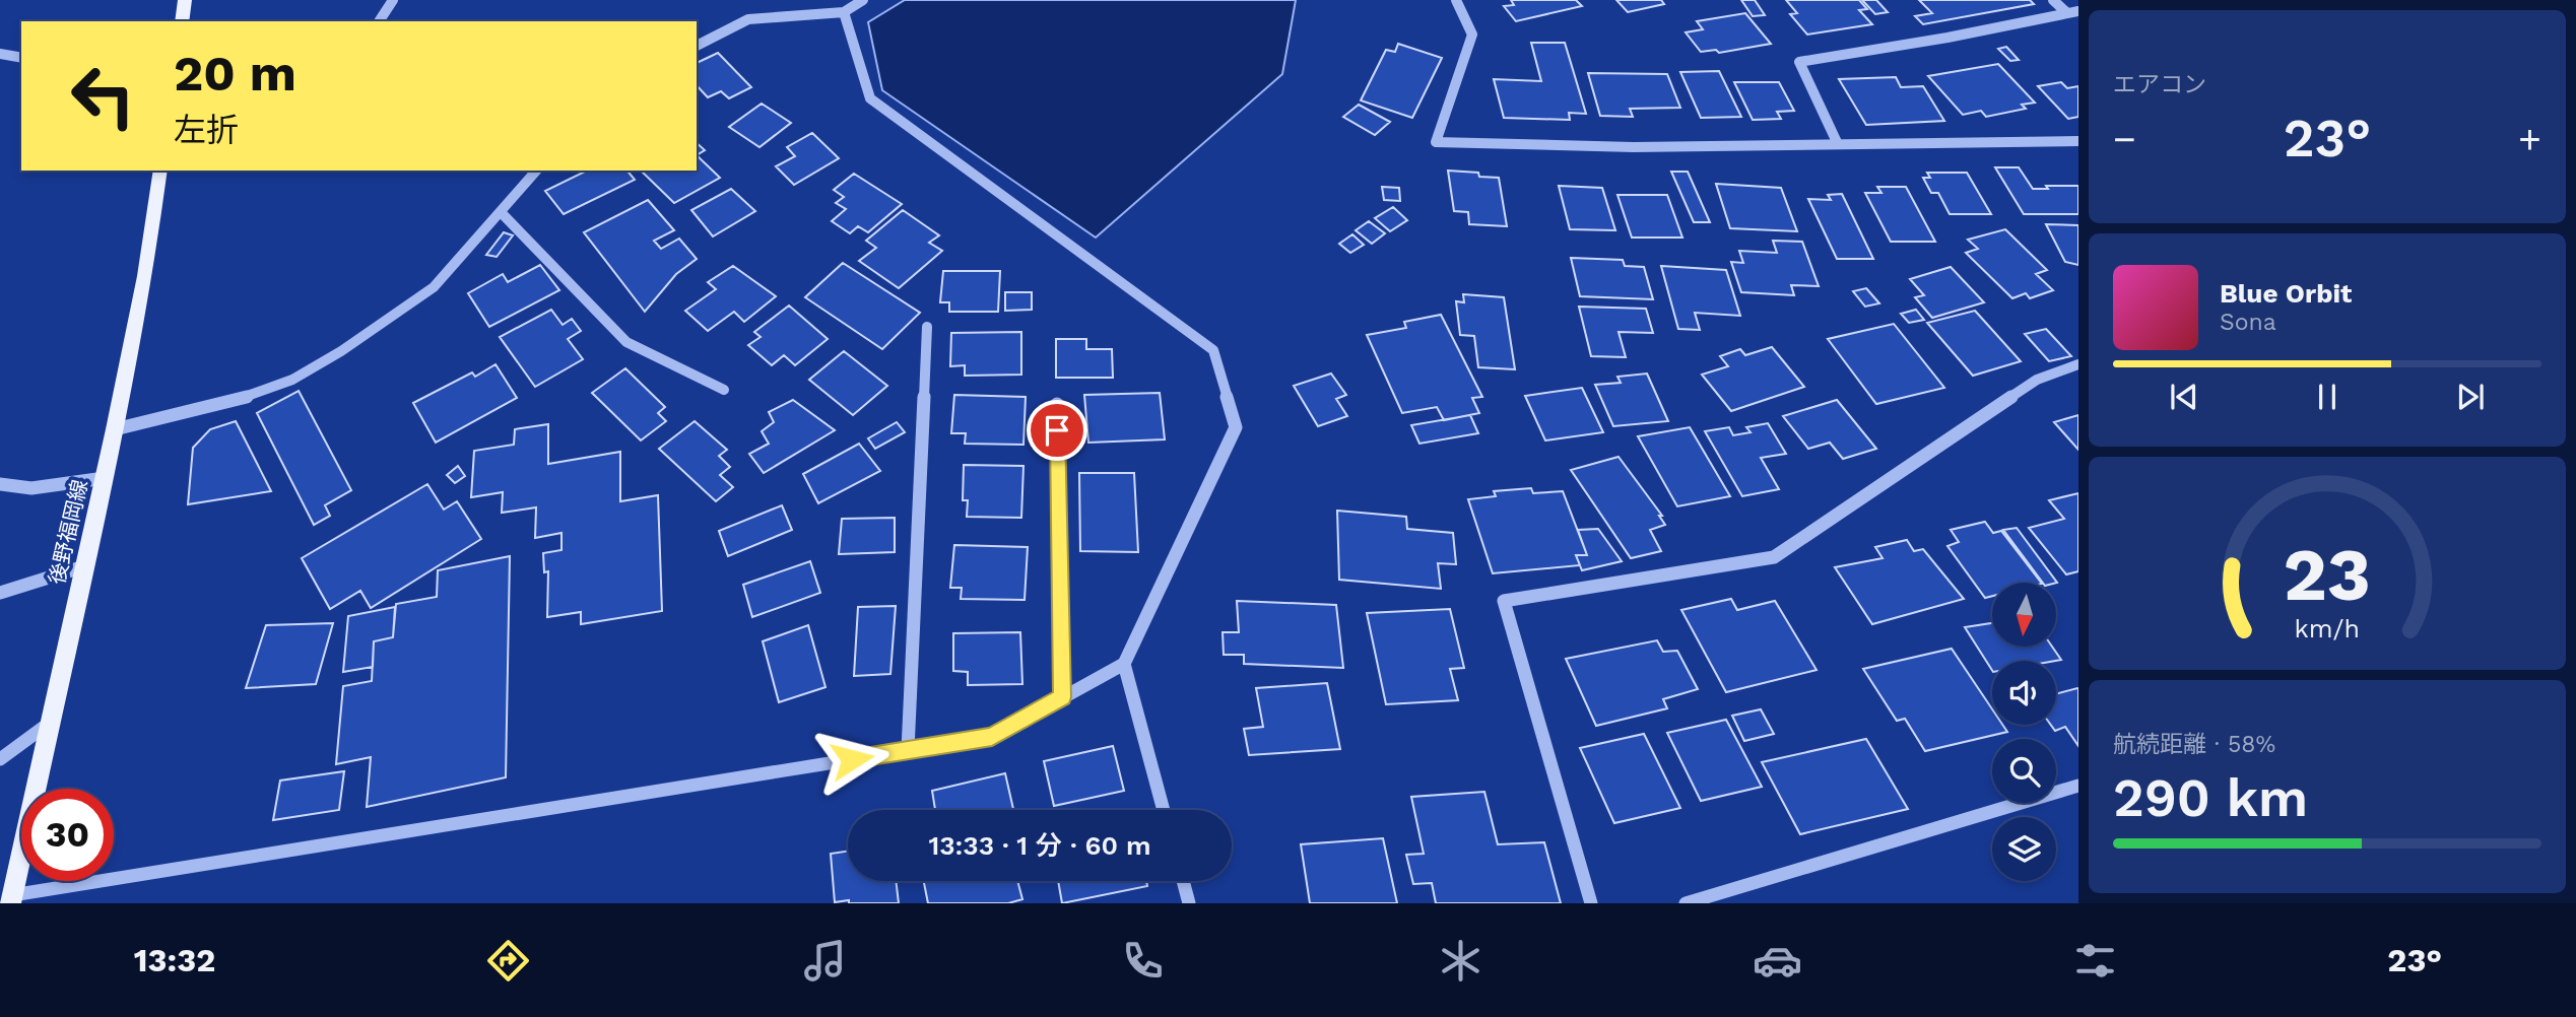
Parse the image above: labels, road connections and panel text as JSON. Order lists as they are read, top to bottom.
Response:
{
  "streets": {
    "main road": ["後野福岡線"]
  },
  "north": "bottom",
  "page": {
    "tile": [
      "エアコン",
      ["航続距離 · 58%", "290 km"]
    ],
    "turn": ["20 m", "左折"],
    "heat": ["−", "23°", "+"],
    "song": ["Blue Orbit", "Sona"],
    "limit": "30",
    "trip": "13:33 · 1 分 · 60 m",
    "tabs": ["13:32", "23°"],
    "gauge": ["23", "km/h"]
  }
}
